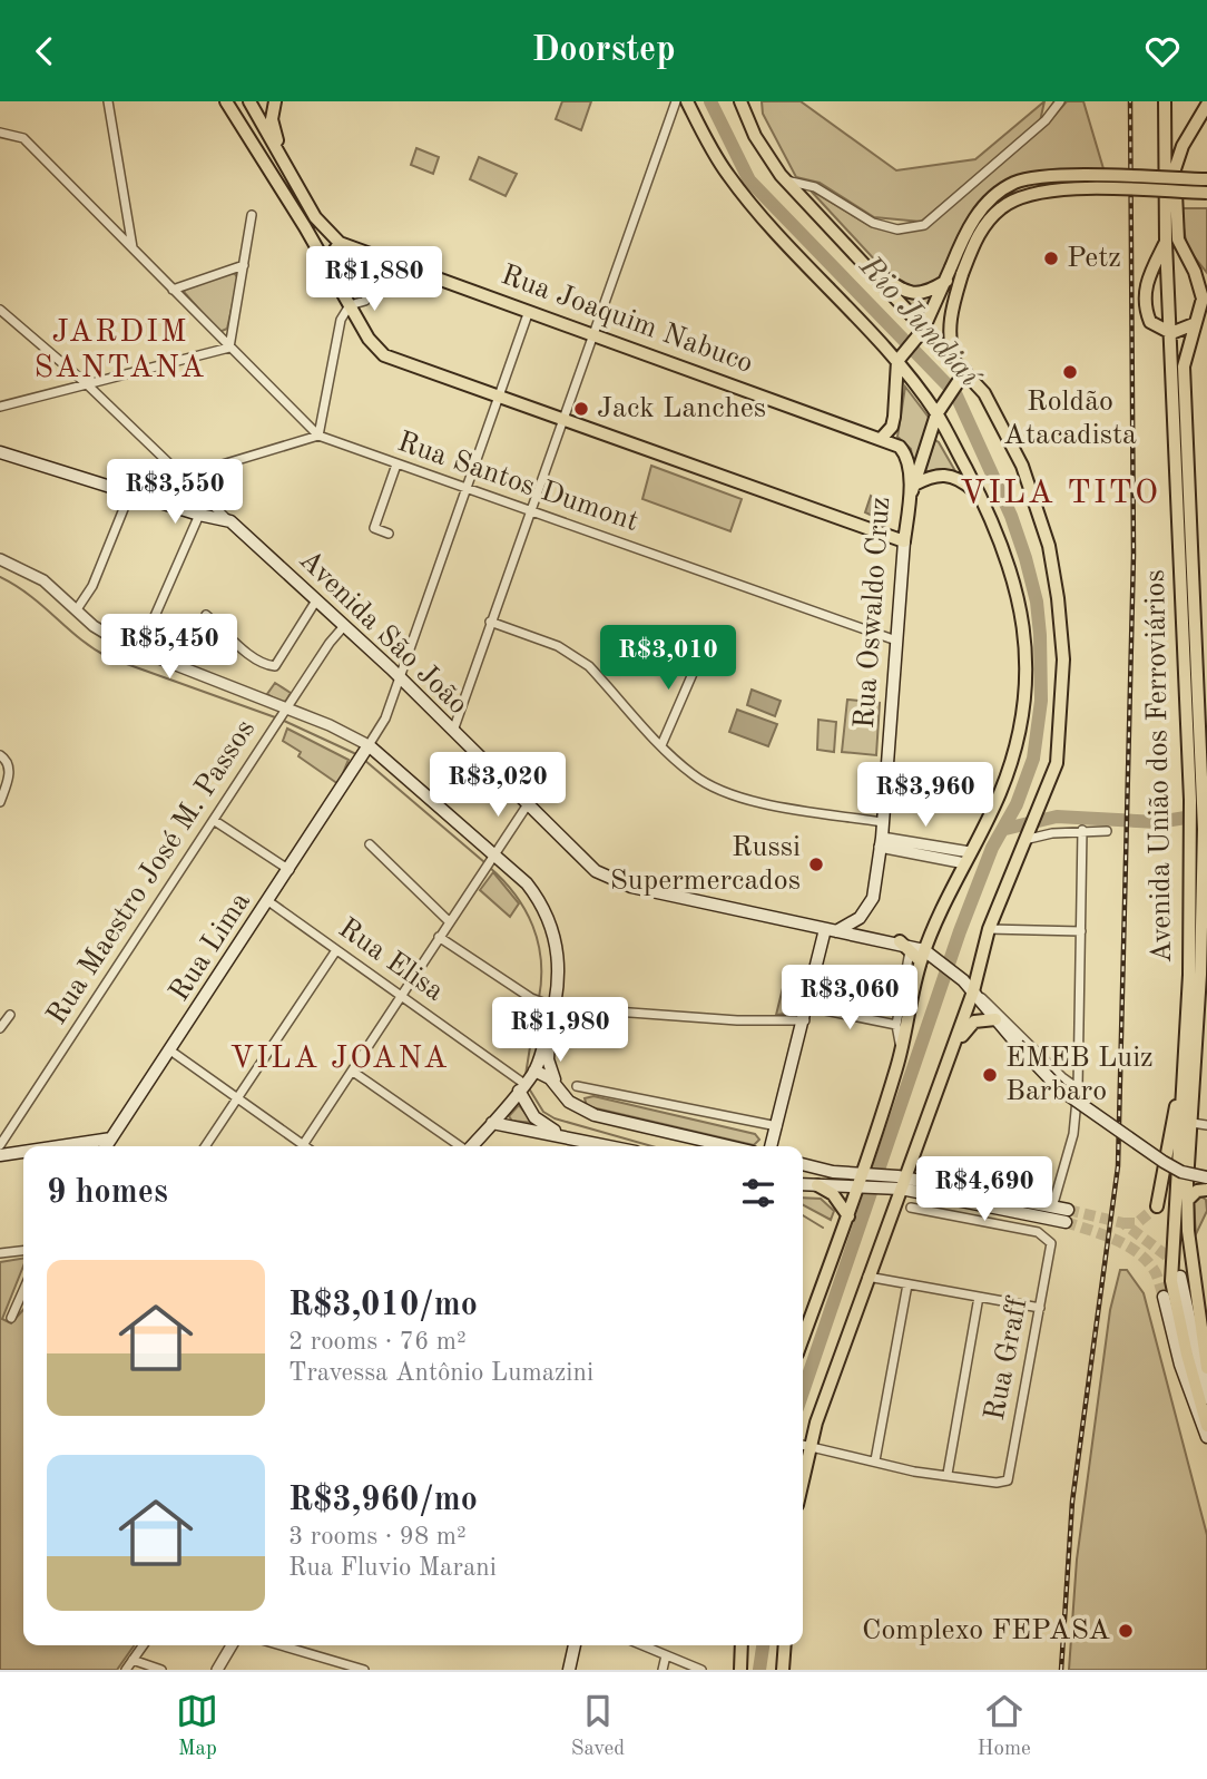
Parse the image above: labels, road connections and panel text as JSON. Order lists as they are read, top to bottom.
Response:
{
  "streets": {
    "main road": [
      "Rua Joaquim Nabuco",
      "Rua Oswaldo Cruz",
      "Avenida São João",
      "Avenida União dos Ferroviários",
      "Rua Lima"
    ],
    "street": [
      "Rua Santos Dumont",
      "Rua Maestro José M. Passos",
      "Rua Elisa",
      "Rua Graff"
    ]
  },
  "crossings": [
    ["Rua Joaquim Nabuco", "Rua Oswaldo Cruz"],
    ["Rua Santos Dumont", "Rua Oswaldo Cruz"],
    ["Rua Oswaldo Cruz", "Avenida São João"],
    ["Avenida São João", "Rua Maestro José M. Passos"],
    ["Rua Lima", "Rua Elisa"]
  ],
  "districts": ["JARDIM SANTANA", "VILA TITO", "VILA JOANA"],
  "water": ["Rio Jundiaí"],
  "places": [
    "Petz",
    "Roldão Atacadista",
    "Jack Lanches",
    "Russi Supermercados",
    "EMEB Luiz Barbaro",
    "Complexo FEPASA"
  ],
  "page": {
    "header": "Doorstep",
    "price": [
      "R$1,880",
      "R$3,550",
      "R$5,450",
      "R$3,010",
      "R$3,020",
      "R$3,960",
      "R$3,060",
      "R$1,980",
      "R$4,690"
    ],
    "heading": "9 homes",
    "list": [
      {
        "name": "R$3,010/mo",
        "note": "2 rooms · 76 m² · Travessa Antônio Lumazini"
      },
      {
        "name": "R$3,960/mo",
        "note": "3 rooms · 98 m² · Rua Fluvio Marani"
      }
    ],
    "tabs": ["Map", "Saved", "Home"]
  }
}
